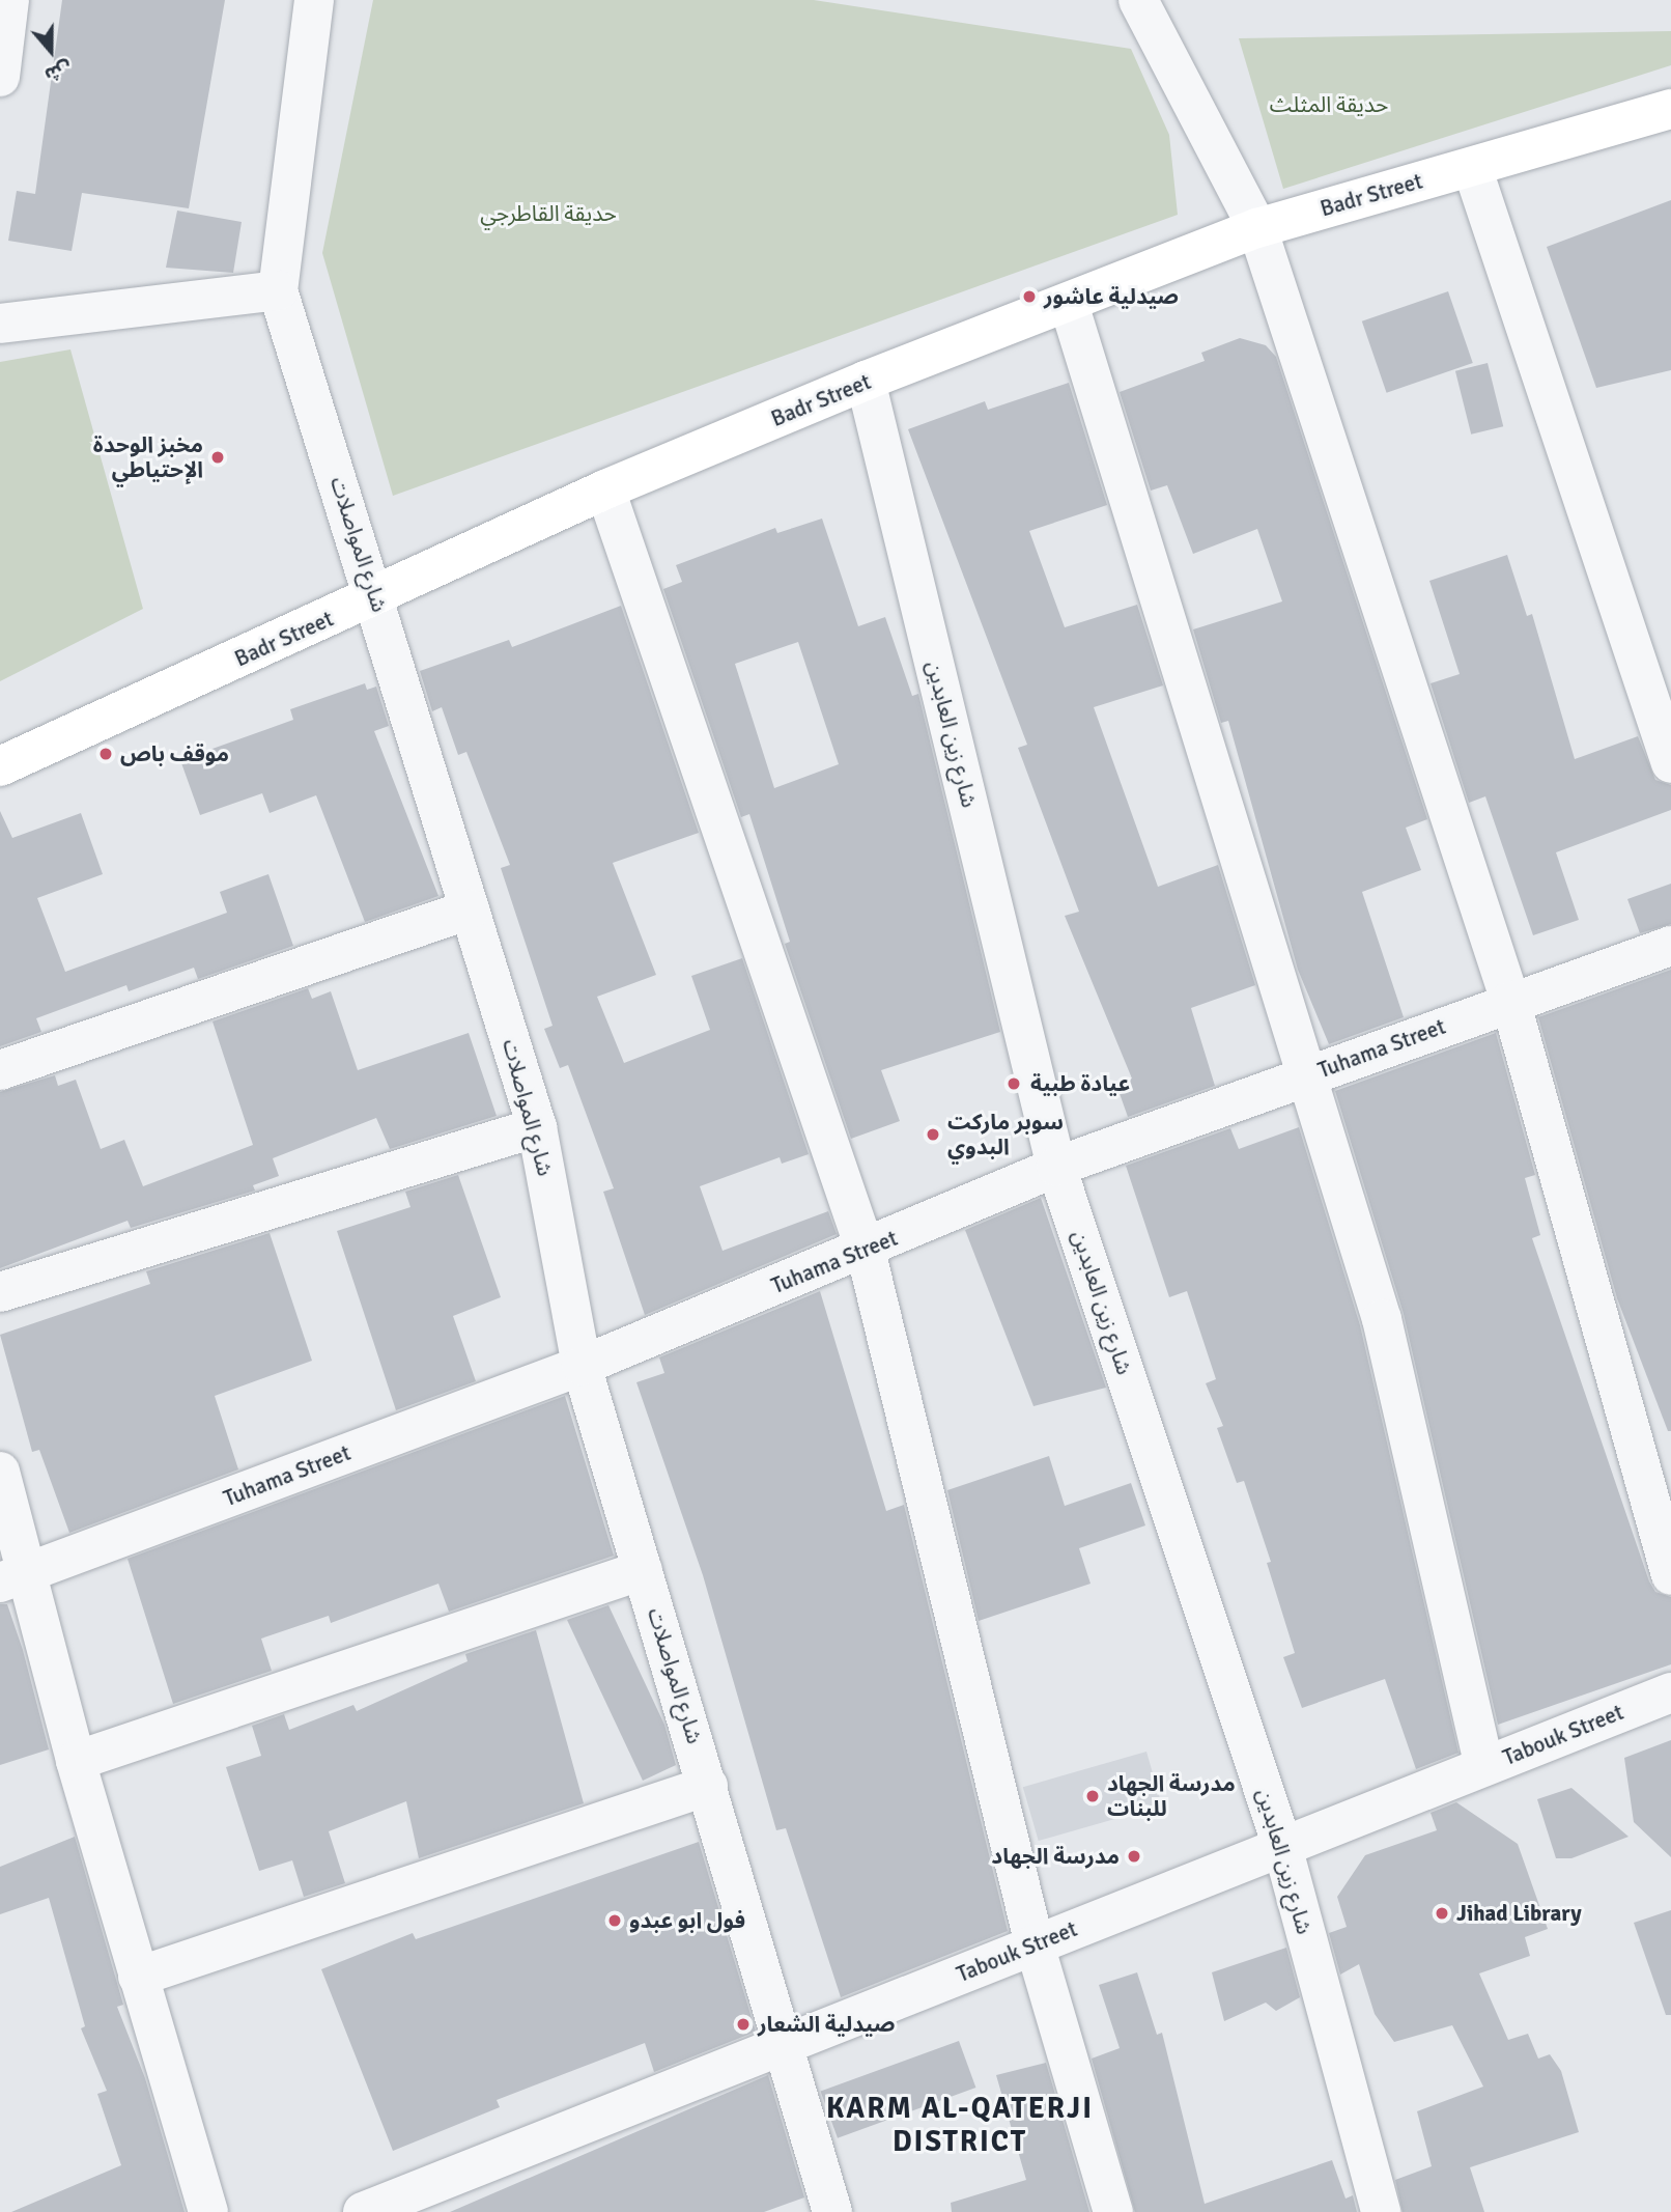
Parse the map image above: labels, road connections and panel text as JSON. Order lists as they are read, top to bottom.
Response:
{
  "streets": {
    "main road": ["Badr Street"],
    "street": [
      "شارع المواصلات",
      "شارع زين العابدين",
      "Tuhama Street",
      "Tabouk Street"
    ]
  },
  "crossings": [
    ["Badr Street", "شارع المواصلات"],
    ["Badr Street", "شارع زين العابدين"],
    ["شارع المواصلات", "Tuhama Street"],
    ["شارع المواصلات", "Tabouk Street"],
    ["شارع زين العابدين", "Tuhama Street"],
    ["شارع زين العابدين", "Tabouk Street"]
  ],
  "districts": ["KARM AL-QATERJI DISTRICT"],
  "parks": ["حديقة المثلث", "حديقة القاطرجي"],
  "places": [
    "صيدلية عاشور",
    "مخبز الوحدة الإحتياطي",
    "موقف باص",
    "عيادة طبية",
    "سوبر ماركت البدوي",
    "مدرسة الجهاد للبنات",
    "مدرسة الجهاد",
    "Jihad Library",
    "فول ابو عبدو",
    "صيدلية الشعار"
  ],
  "north": "bottom"
}
